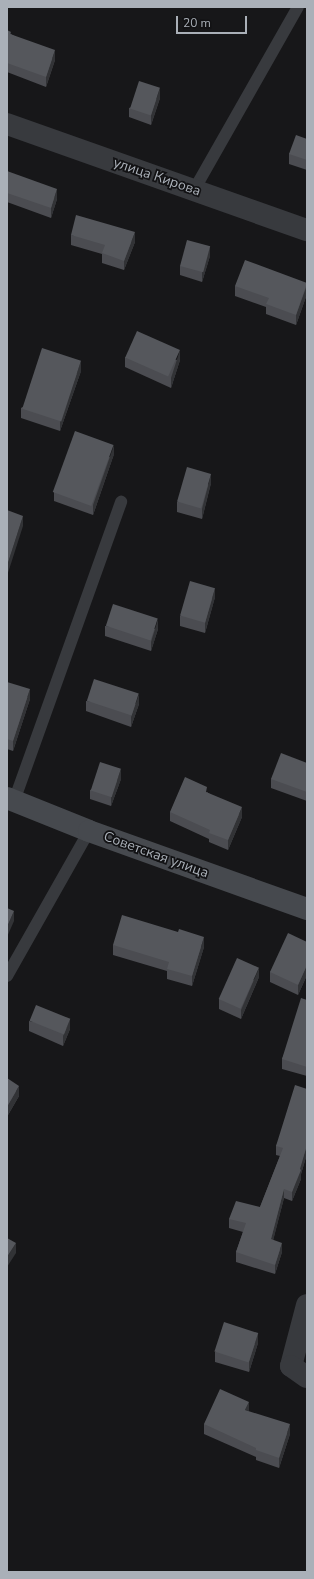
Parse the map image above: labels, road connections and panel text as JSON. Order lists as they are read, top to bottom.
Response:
{
  "streets": {
    "street": ["улица Кирова", "Советская улица"]
  },
  "scale_bar": "20 m"
}
